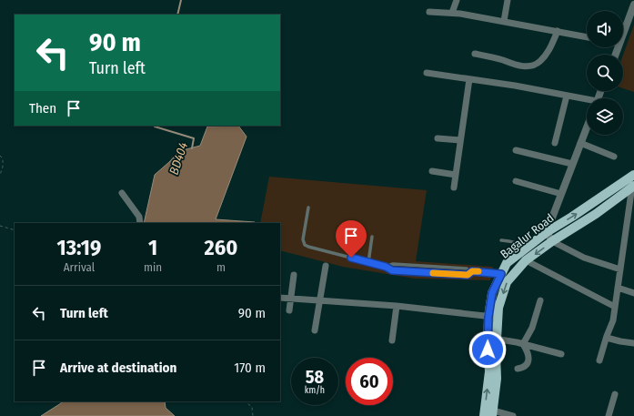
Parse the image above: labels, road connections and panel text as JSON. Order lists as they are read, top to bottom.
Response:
{
  "streets": {
    "main road": ["Bagalur Road"]
  },
  "water": ["BD404"],
  "page": {
    "turn": ["90 m", "Turn left"],
    "then": "Then",
    "eta": [
      "13:19",
      "Arrival",
      "1",
      "min",
      "260",
      "m"
    ],
    "list": [
      {
        "name": "Turn left",
        "value": "90 m"
      },
      {
        "name": "Arrive at destination",
        "value": "170 m"
      }
    ],
    "speed": "58 km/h",
    "limit": "60"
  }
}
